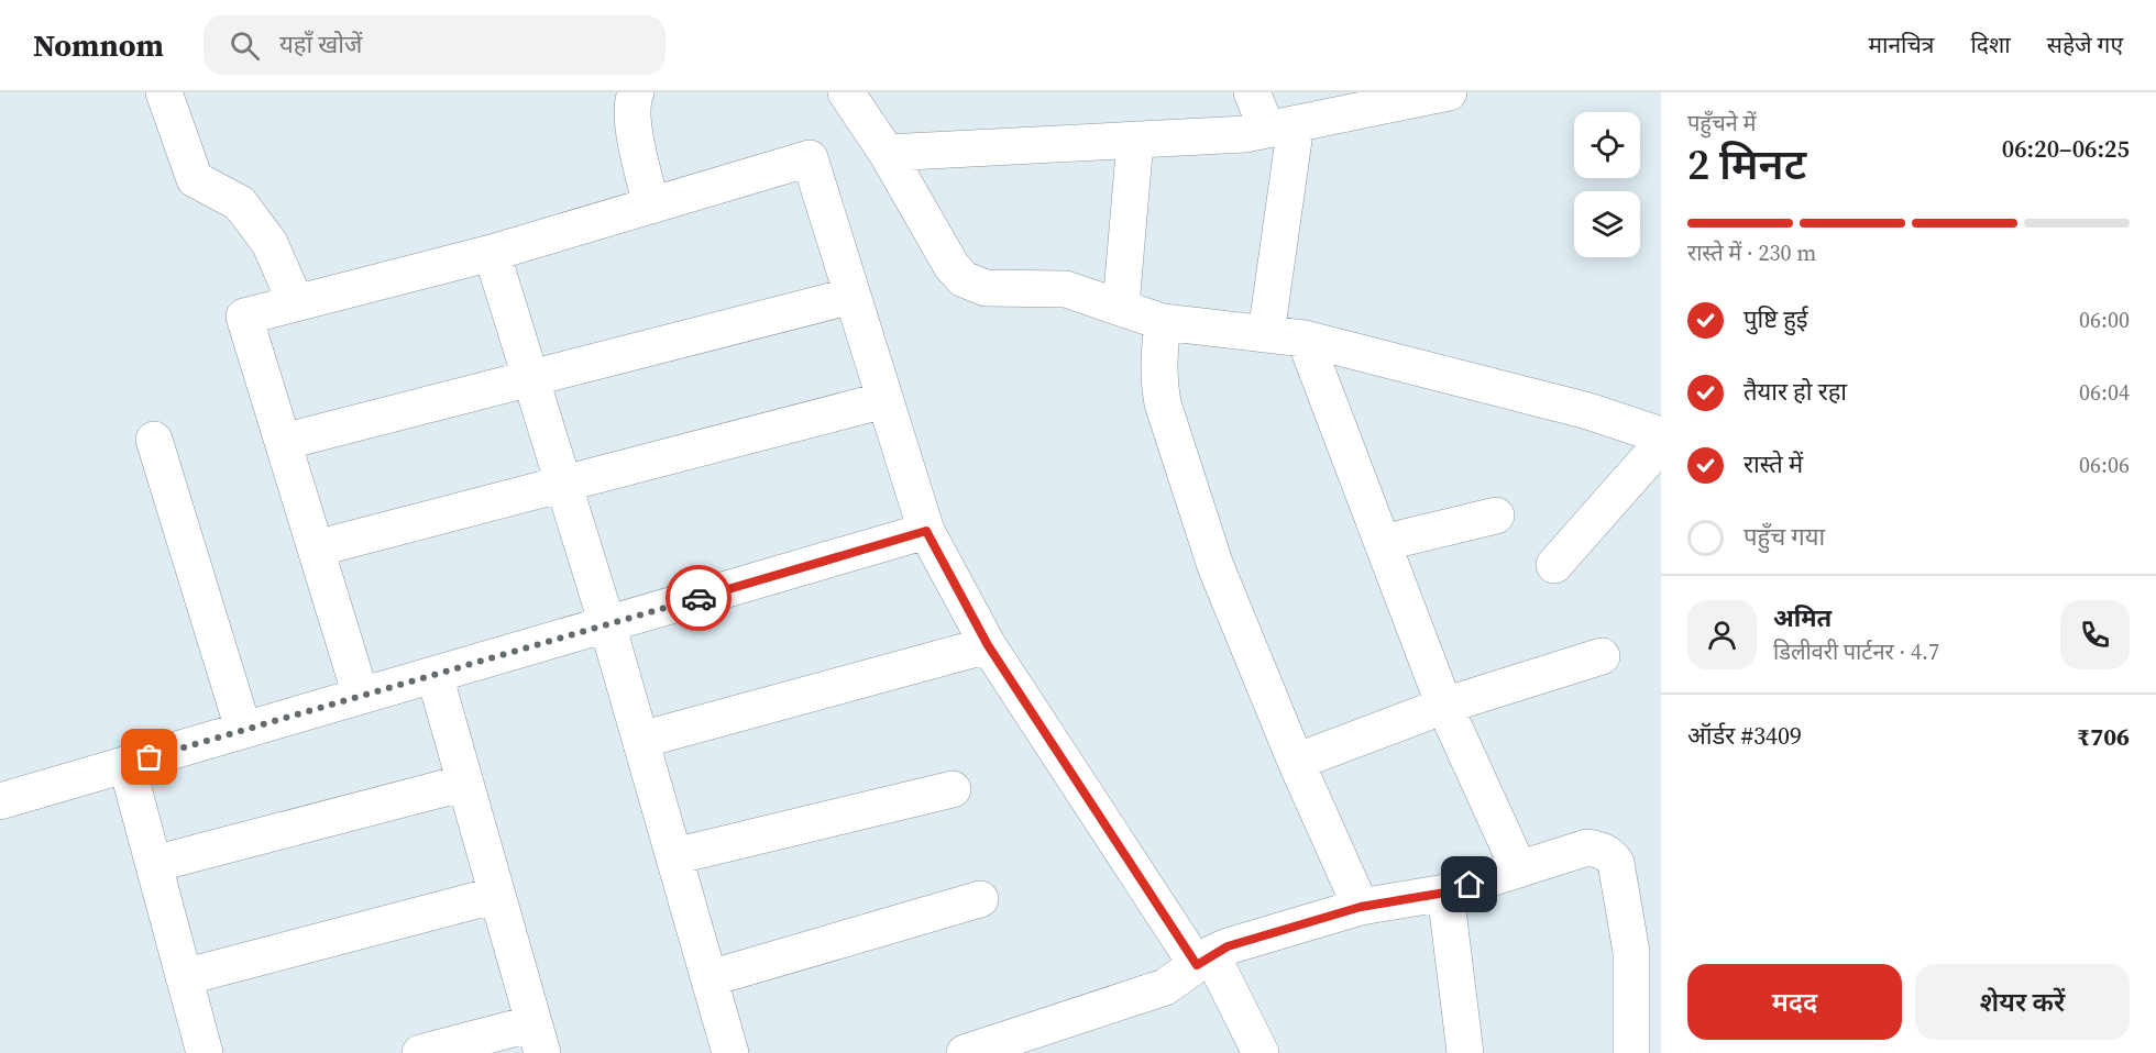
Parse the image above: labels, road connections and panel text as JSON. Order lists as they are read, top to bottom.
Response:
{
  "page": {
    "header": "Nomnom",
    "search": "यहाँ खोजें",
    "nav": ["मानचित्र", "दिशा", "सहेजे गए"],
    "heading": ["2 मिनट", "पहुँचने में", "06:20–06:25"],
    "panel": [
      "अमित",
      "डिलीवरी पार्टनर · 4.7",
      "ऑर्डर #3409",
      "₹706"
    ],
    "bar": "रास्ते में · 230 m",
    "list": [
      ["पुष्टि हुई", "06:00"],
      ["तैयार हो रहा", "06:04"],
      ["रास्ते में", "06:06"],
      "पहुँच गया"
    ],
    "buttons": ["मदद", "शेयर करें"]
  }
}
